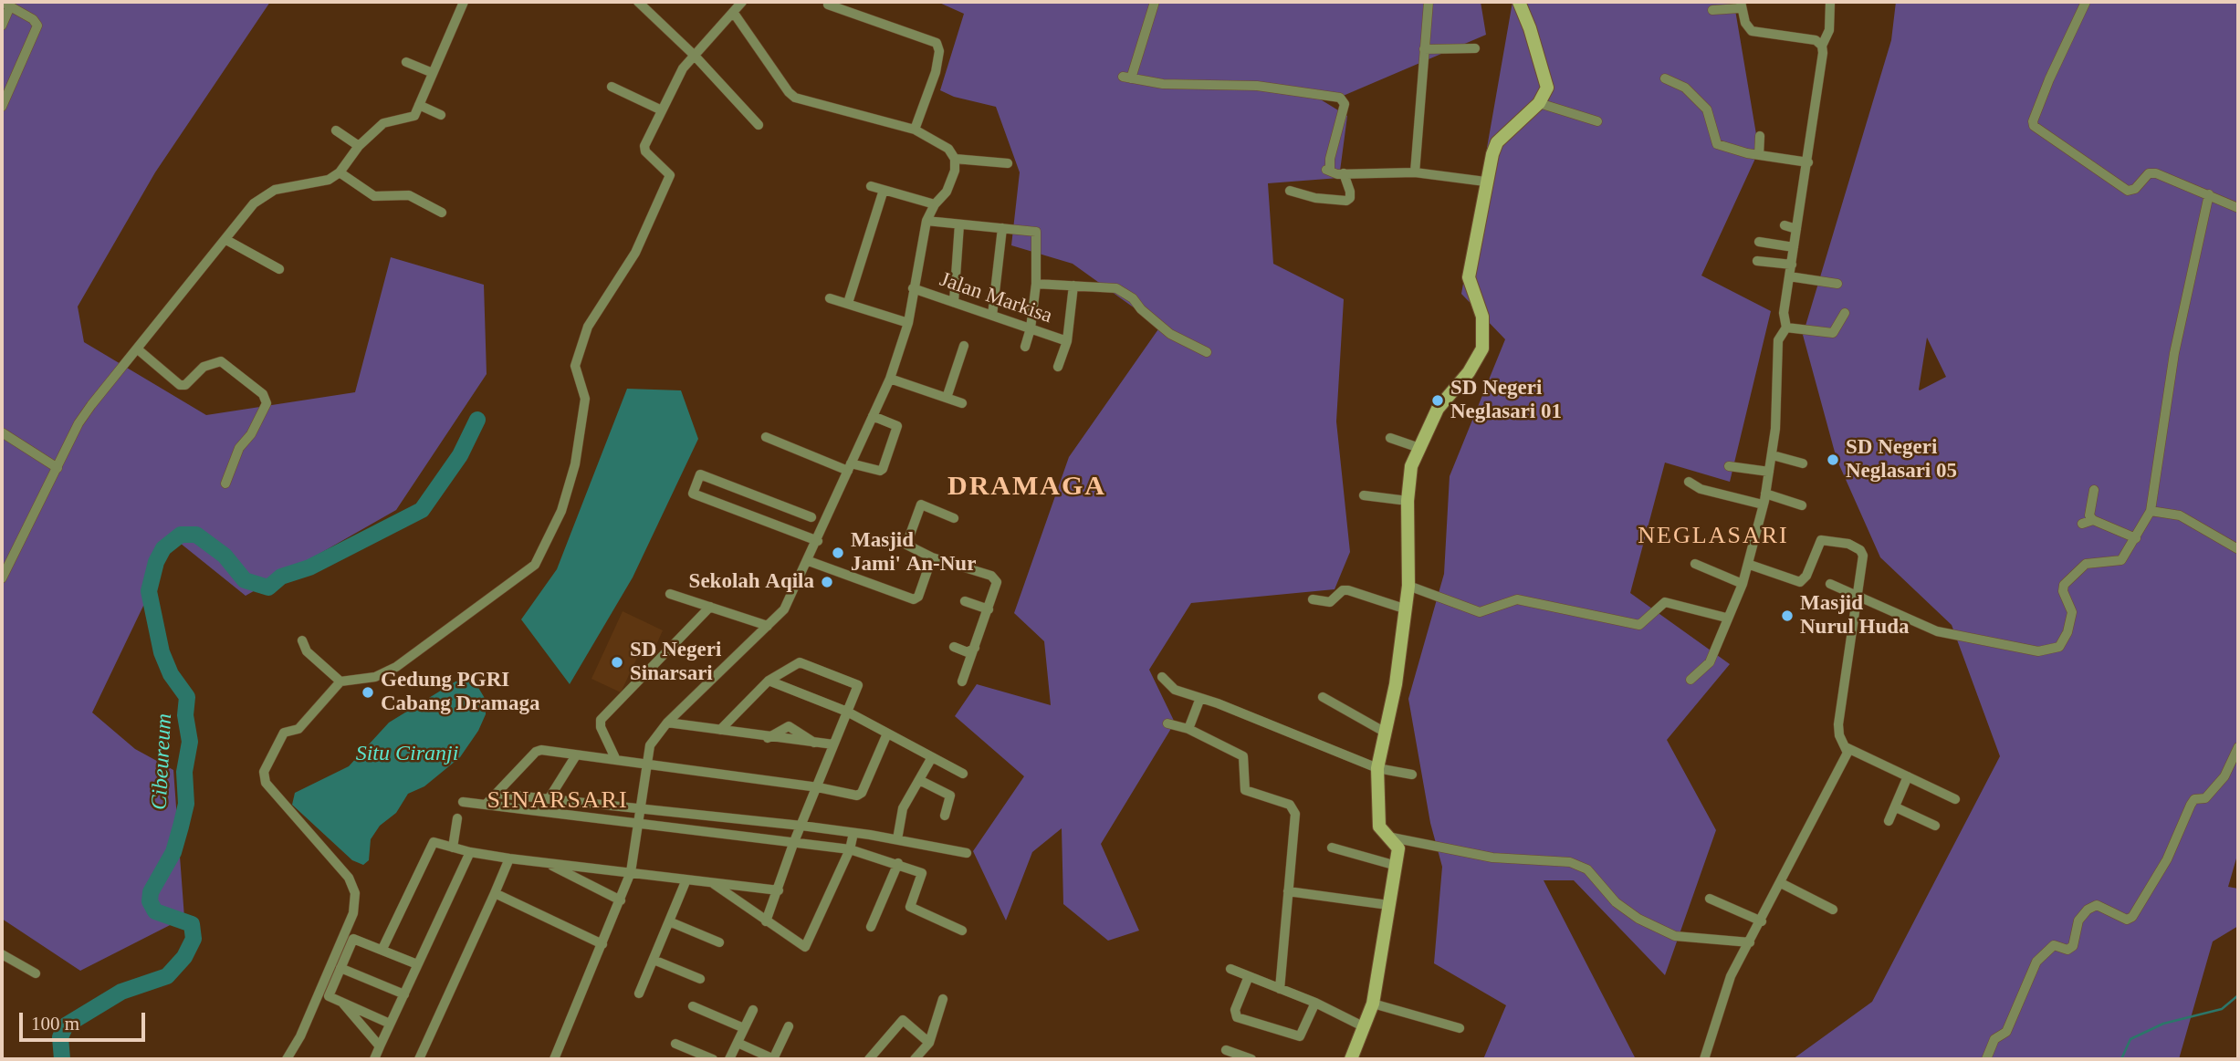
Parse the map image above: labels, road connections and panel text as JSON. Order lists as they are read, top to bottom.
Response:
{
  "streets": {
    "street": ["Jalan Markisa"]
  },
  "districts": ["DRAMAGA", "NEGLASARI", "SINARSARI"],
  "water": ["Situ Ciranji", "Cibeureum"],
  "places": [
    "SD Negeri Neglasari 01",
    "SD Negeri Neglasari 05",
    "Masjid Jami' An-Nur",
    "Sekolah Aqila",
    "Masjid Nurul Huda",
    "SD Negeri Sinarsari",
    "Gedung PGRI Cabang Dramaga"
  ],
  "scale_bar": "100 m"
}
